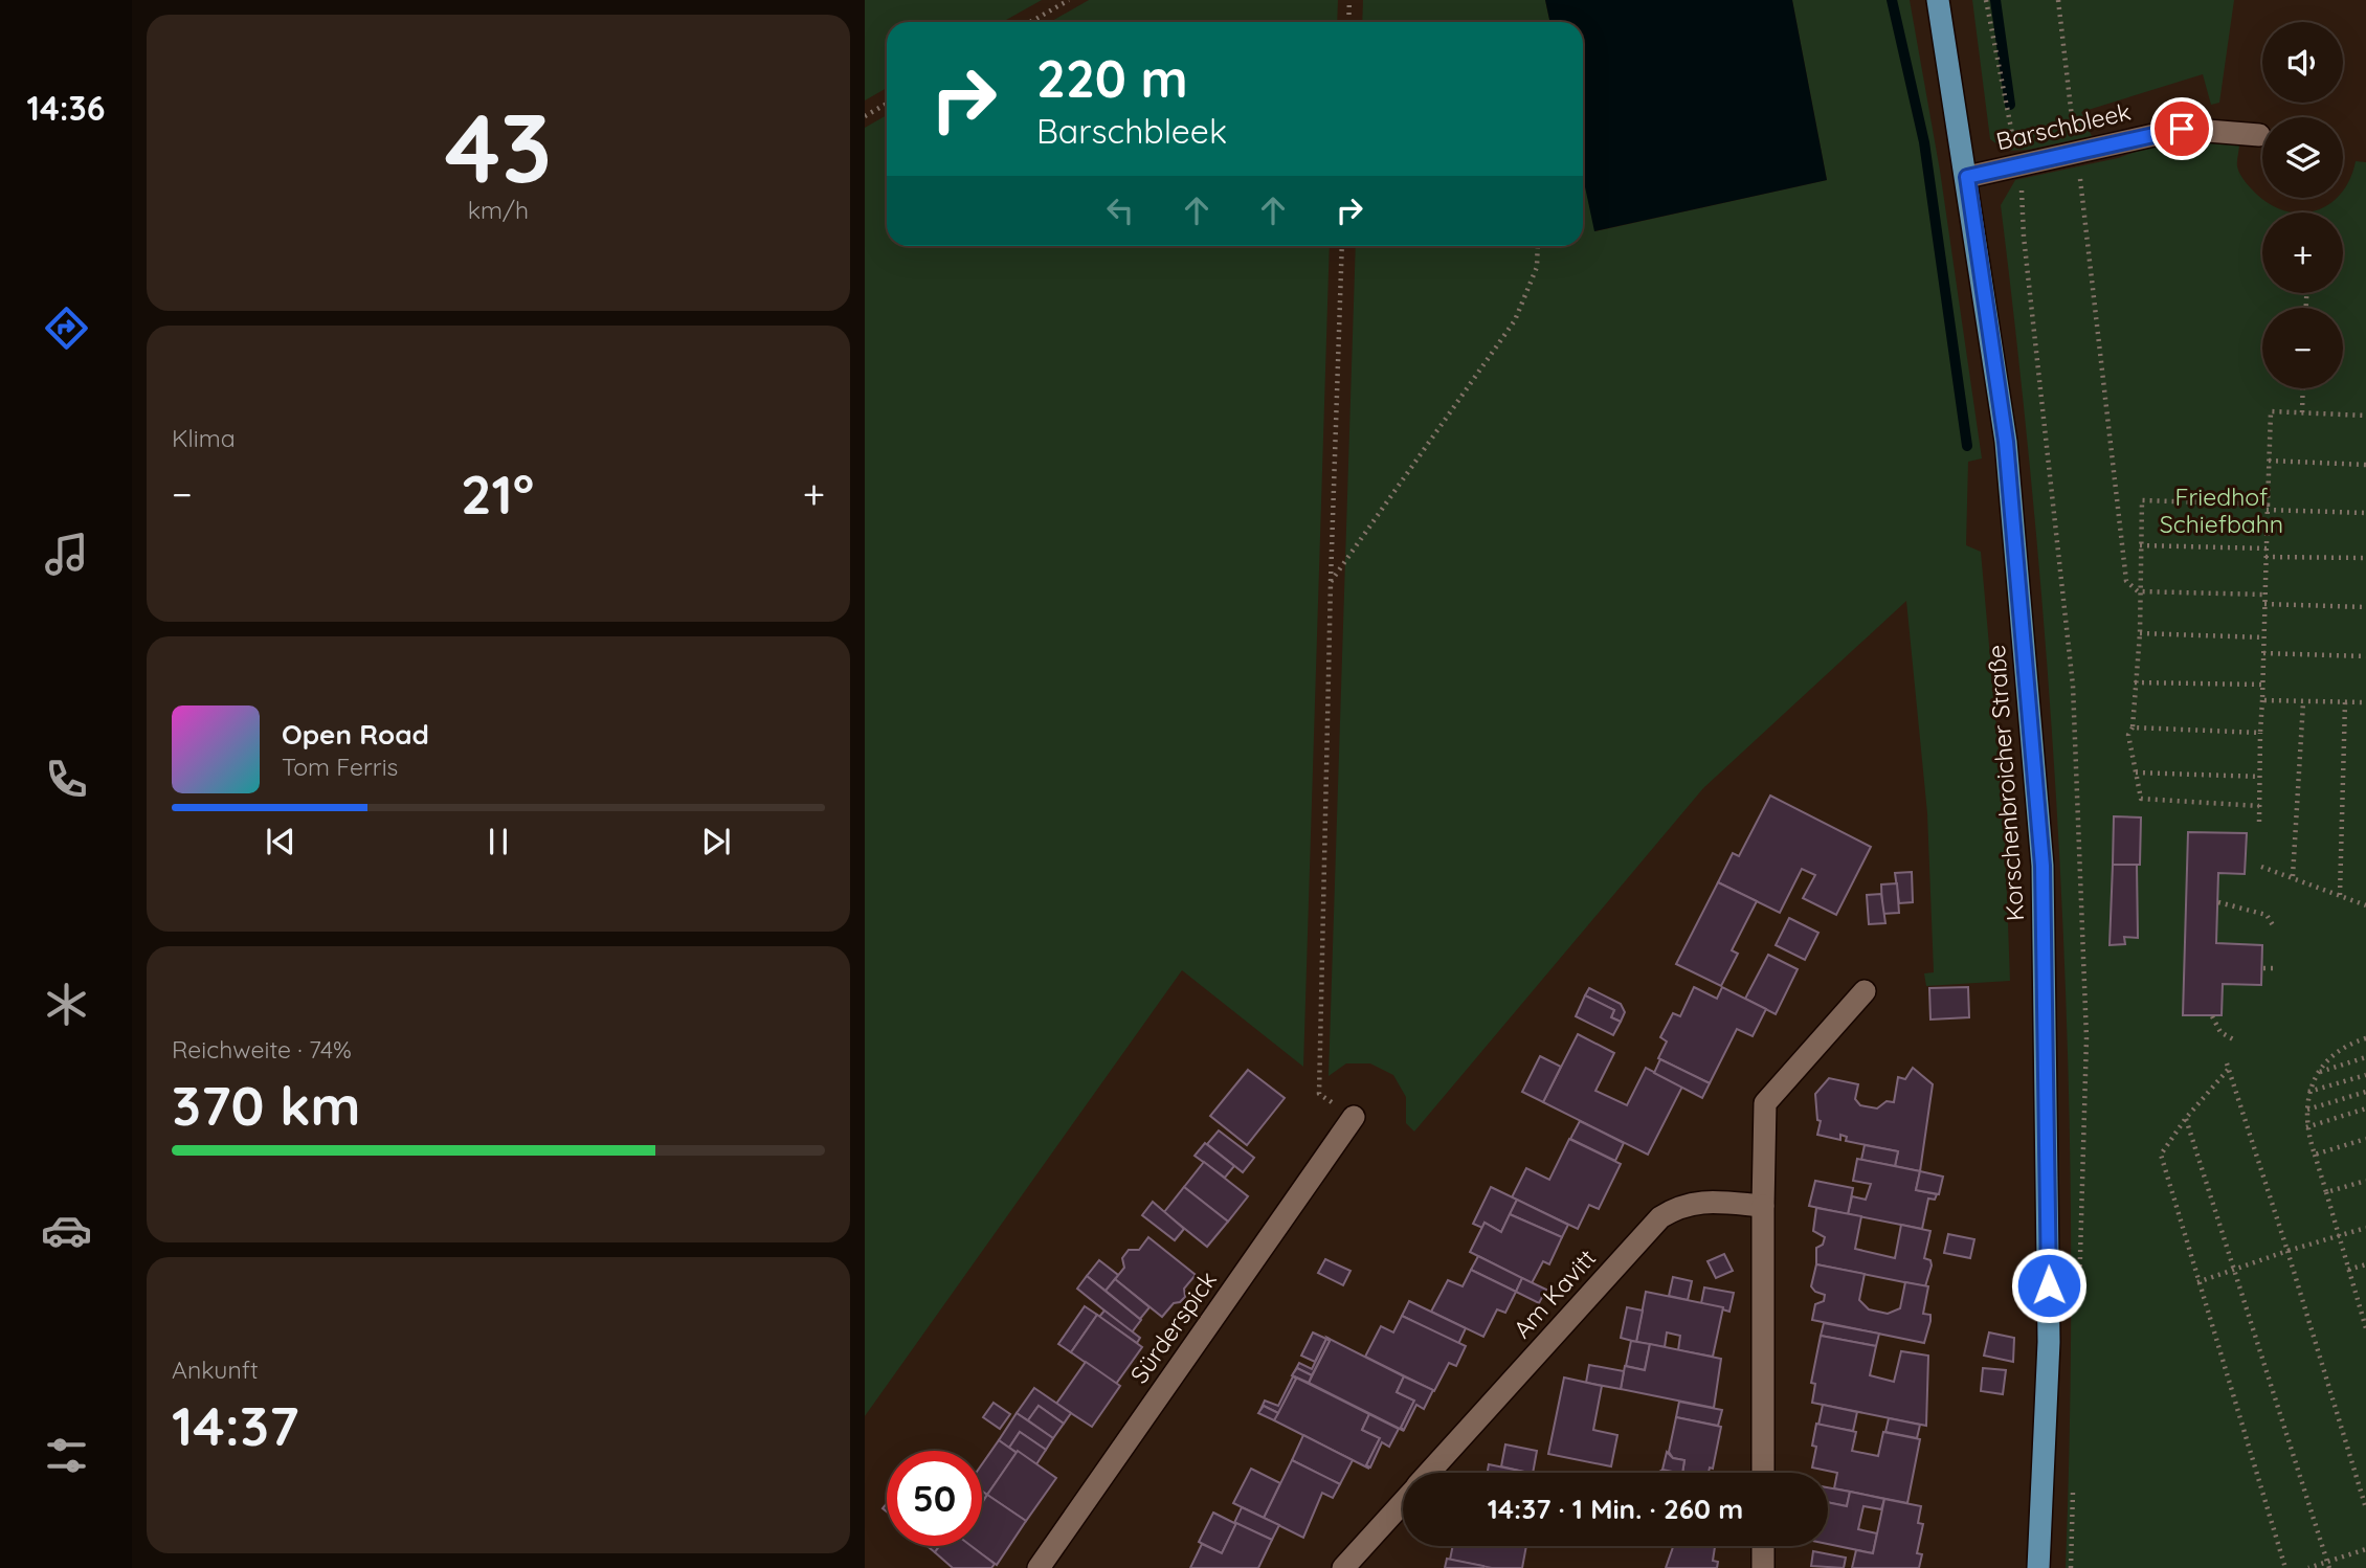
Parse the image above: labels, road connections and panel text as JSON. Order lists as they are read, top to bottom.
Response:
{
  "streets": {
    "main road": ["Korschenbroicher Straße"],
    "street": ["Barschbleek", "Am Kavitt", "Sürderspick"]
  },
  "crossings": [
    ["Barschbleek", "Korschenbroicher Straße"]
  ],
  "parks": ["Friedhof Schiefbahn"],
  "page": {
    "tabs": "14:36",
    "tile": [
      ["43", "km/h"],
      "Klima",
      ["Reichweite · 74%", "370 km"],
      ["Ankunft", "14:37"]
    ],
    "map_buttons": ["+", "−"],
    "turn": ["220 m", "Barschbleek"],
    "heat": ["−", "21°", "+"],
    "song": ["Open Road", "Tom Ferris"],
    "limit": "50",
    "trip": "14:37 · 1 Min. · 260 m"
  }
}
